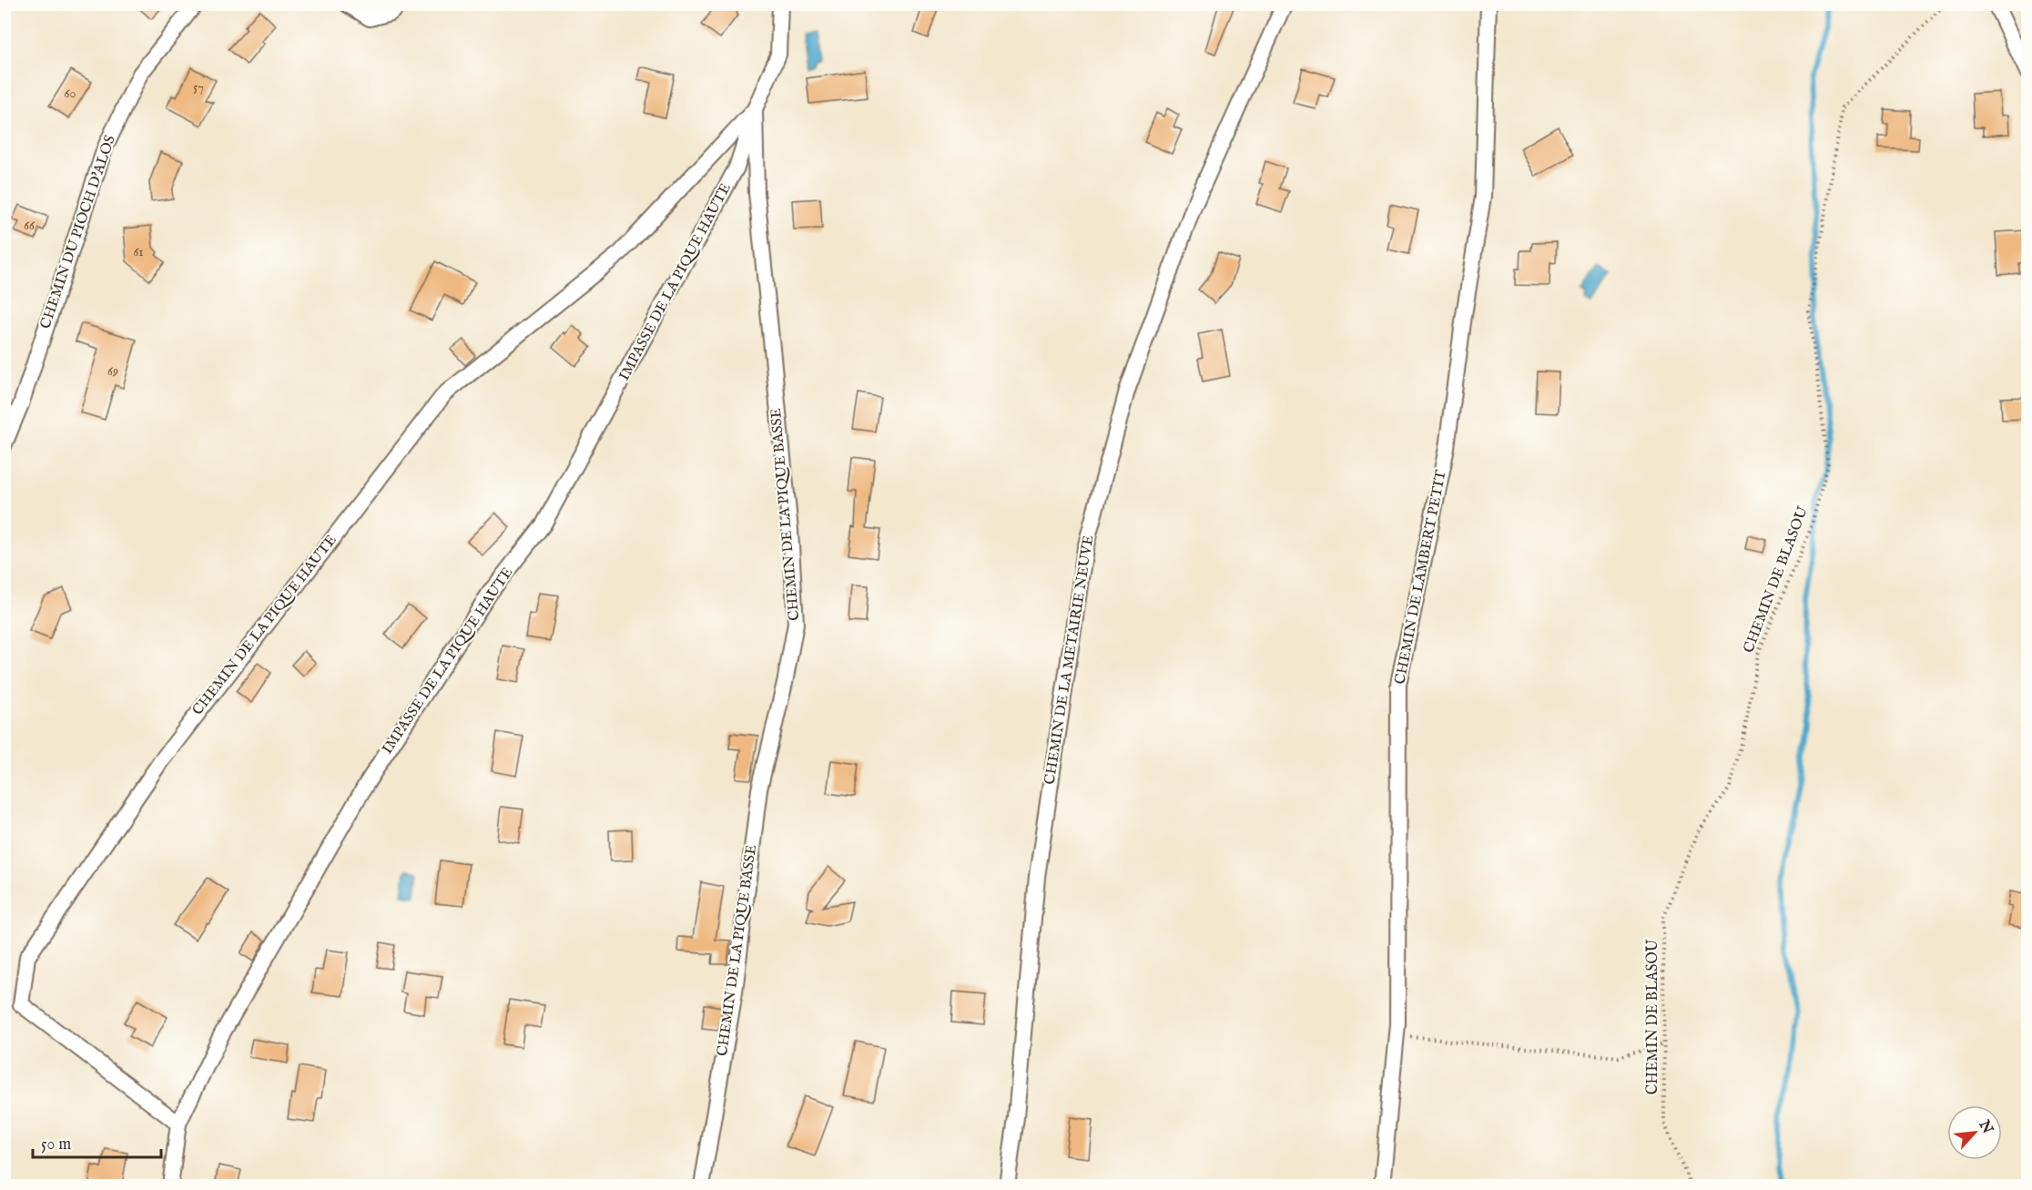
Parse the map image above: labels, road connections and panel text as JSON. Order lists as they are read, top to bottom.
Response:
{
  "streets": {
    "street": [
      "CHEMIN DU PIOCH D'ALOS",
      "IMPASSE DE LA PIQUE HAUTE",
      "CHEMIN DE LA PIQUE BASSE",
      "CHEMIN DE LAMBERT PETIT",
      "CHEMIN DE LA PIQUE HAUTE",
      "CHEMIN DE LA METAIRIE NEUVE"
    ],
    "path": ["CHEMIN DE BLASOU"]
  },
  "crossings": [
    ["IMPASSE DE LA PIQUE HAUTE", "CHEMIN DE LA PIQUE BASSE"],
    ["IMPASSE DE LA PIQUE HAUTE", "CHEMIN DE LA PIQUE HAUTE"],
    ["CHEMIN DE LA PIQUE BASSE", "CHEMIN DE LA PIQUE HAUTE"]
  ],
  "house_numbers": [
    "57",
    "60",
    "66",
    "61",
    "69"
  ],
  "scale_bar": "50 m",
  "north": "top right"
}
